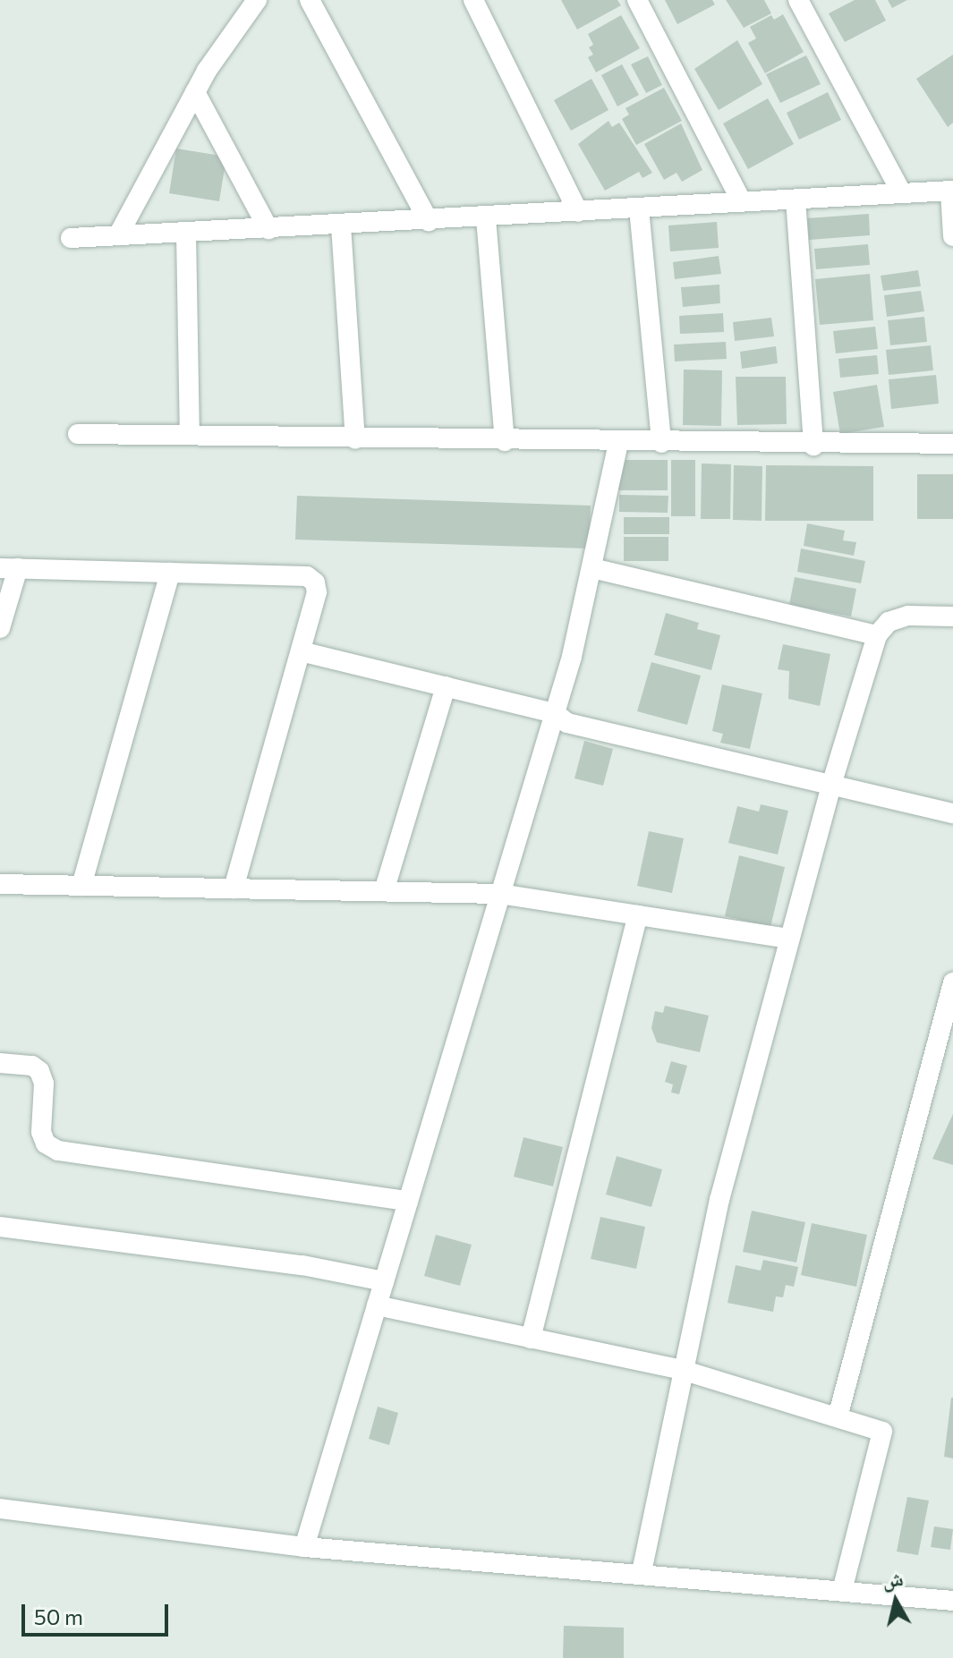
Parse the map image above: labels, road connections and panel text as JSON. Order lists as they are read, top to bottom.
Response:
{
  "scale_bar": "50 m",
  "north": "top"
}
